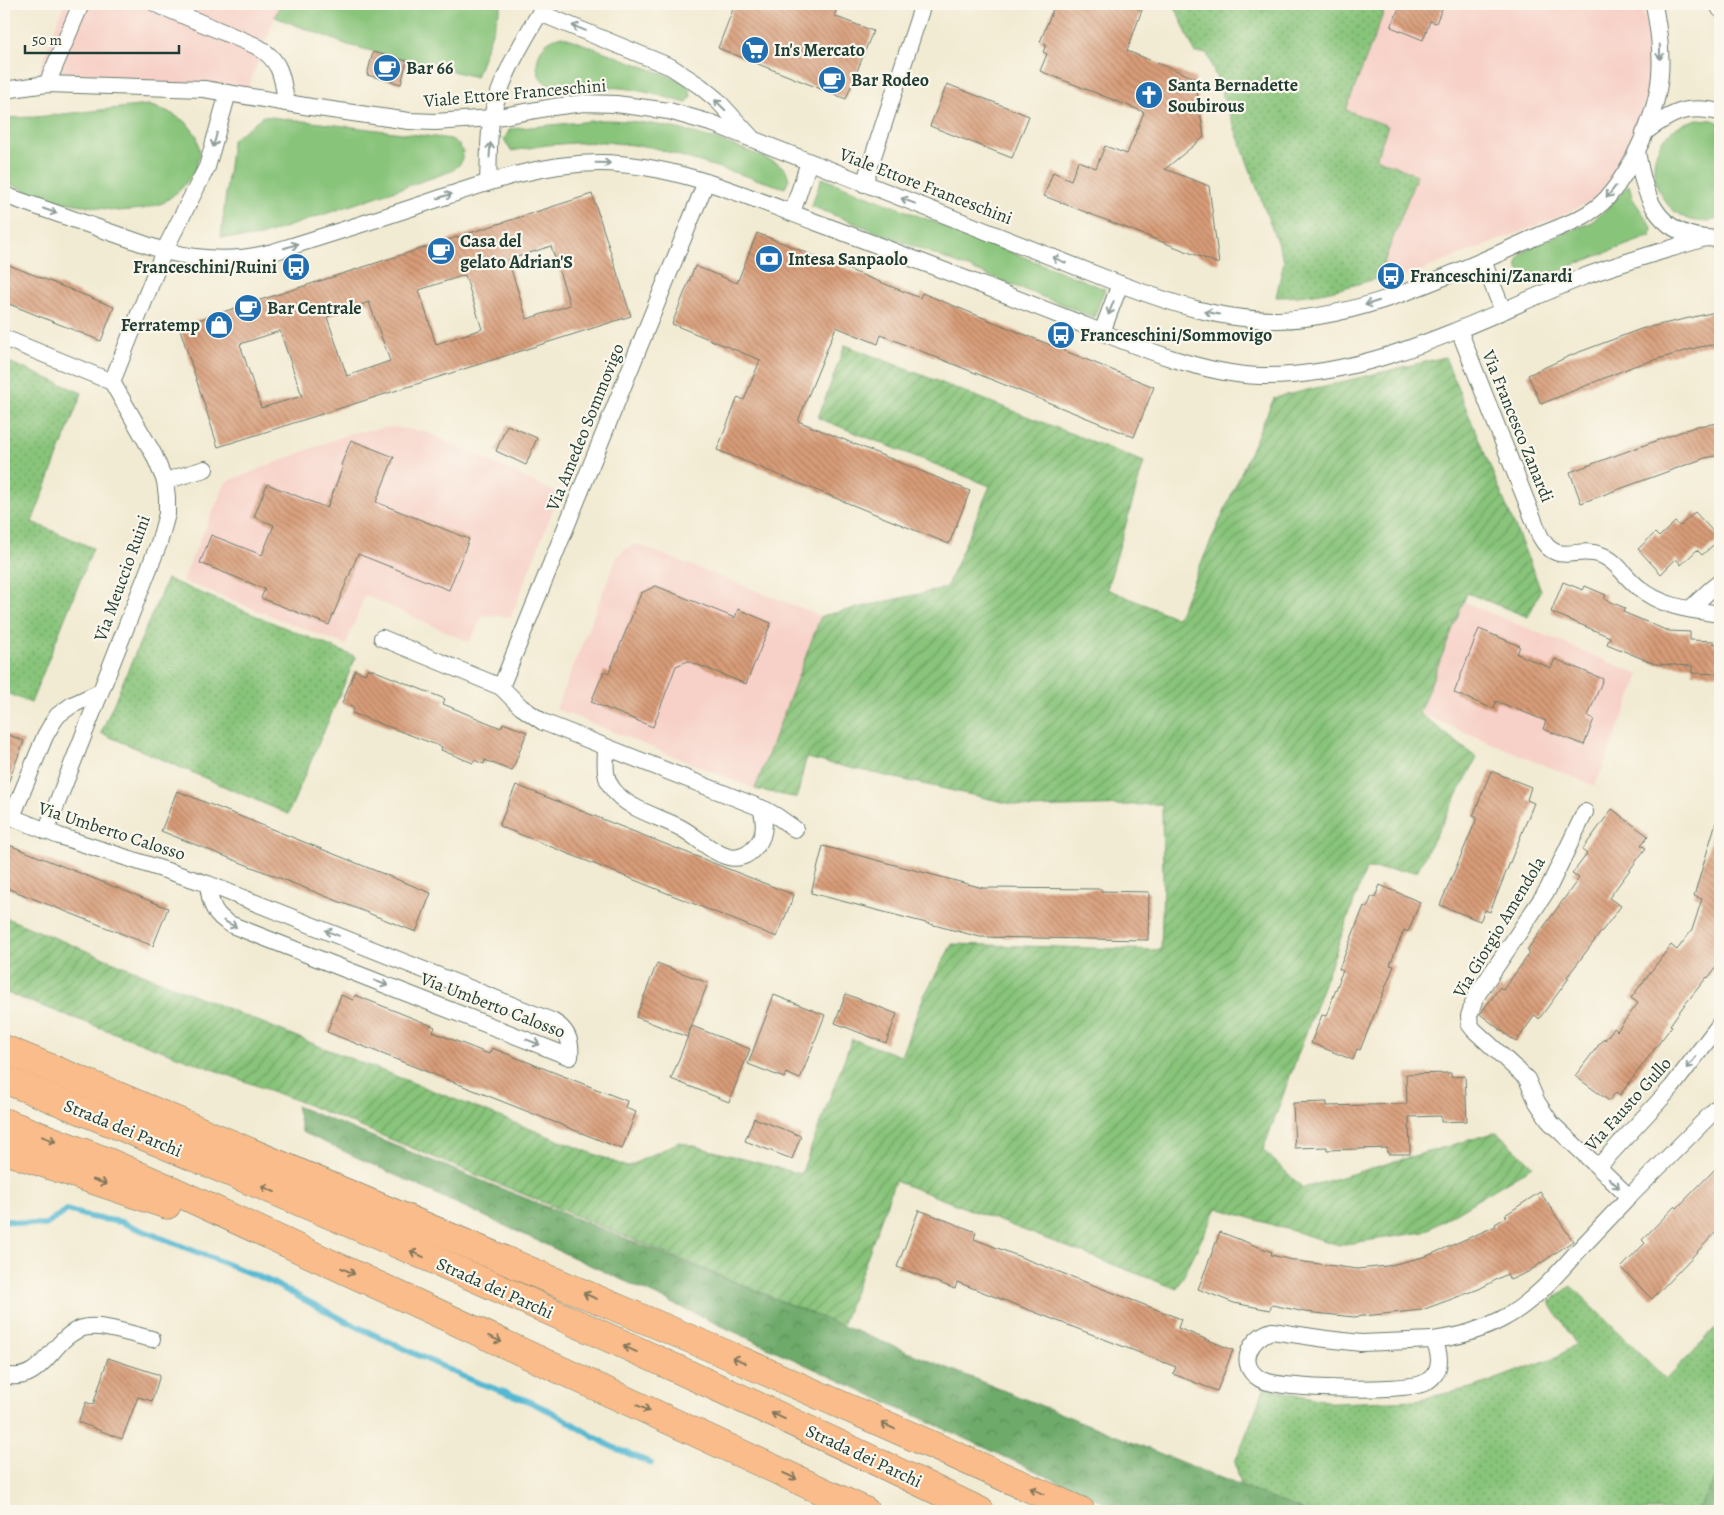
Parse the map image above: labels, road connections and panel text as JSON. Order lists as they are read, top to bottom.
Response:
{
  "streets": {
    "highway": ["Strada dei Parchi"],
    "street": [
      "Viale Ettore Franceschini",
      "Via Francesco Zanardi",
      "Via Amedeo Sommovigo",
      "Via Meuccio Ruini",
      "Via Umberto Calosso",
      "Via Giorgio Amendola",
      "Via Fausto Gullo"
    ]
  },
  "crossings": [
    ["Via Meuccio Ruini", "Via Umberto Calosso"],
    ["Via Giorgio Amendola", "Via Fausto Gullo"]
  ],
  "places": {
    "supermarket": ["In's Mercato"],
    "cafe": [
      "Bar 66",
      "Bar Rodeo",
      "Casa del gelato Adrian'S",
      "Bar Centrale"
    ],
    "church": ["Santa Bernadette Soubirous"],
    "bank": ["Intesa Sanpaolo"],
    "bus stop": ["Franceschini/Ruini", "Franceschini/Zanardi", "Franceschini/Sommovigo"],
    "shop": ["Ferratemp"]
  },
  "scale_bar": "50 m"
}
